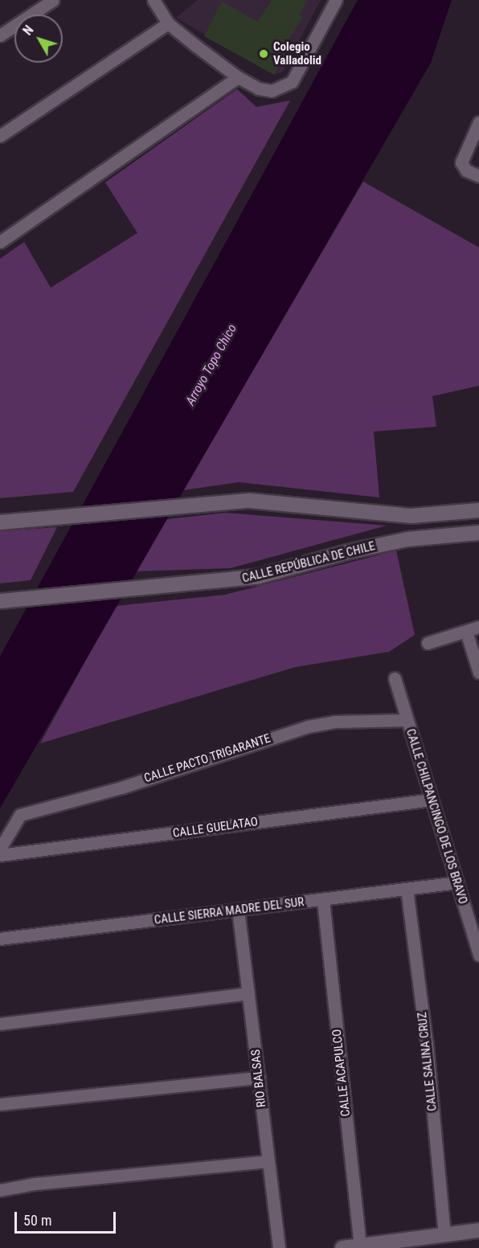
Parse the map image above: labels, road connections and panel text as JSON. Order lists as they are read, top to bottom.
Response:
{
  "streets": {
    "street": [
      "CALLE REPÚBLICA DE CHILE",
      "CALLE PACTO TRIGARANTE",
      "CALLE CHILPANCINGO DE LOS BRAVO",
      "CALLE GUELATAO",
      "CALLE SIERRA MADRE DEL SUR",
      "CALLE SALINA CRUZ",
      "CALLE ACAPULCO",
      "RIO BALSAS"
    ]
  },
  "crossings": [
    ["CALLE PACTO TRIGARANTE", "CALLE CHILPANCINGO DE LOS BRAVO"],
    ["CALLE CHILPANCINGO DE LOS BRAVO", "CALLE GUELATAO"],
    ["CALLE CHILPANCINGO DE LOS BRAVO", "CALLE SIERRA MADRE DEL SUR"],
    ["CALLE SIERRA MADRE DEL SUR", "CALLE SALINA CRUZ"],
    ["CALLE SIERRA MADRE DEL SUR", "CALLE ACAPULCO"],
    ["CALLE SIERRA MADRE DEL SUR", "RIO BALSAS"]
  ],
  "water": ["Arroyo Topo Chico"],
  "places": ["Colegio Valladolid"],
  "scale_bar": "50 m",
  "north": "top left"
}
